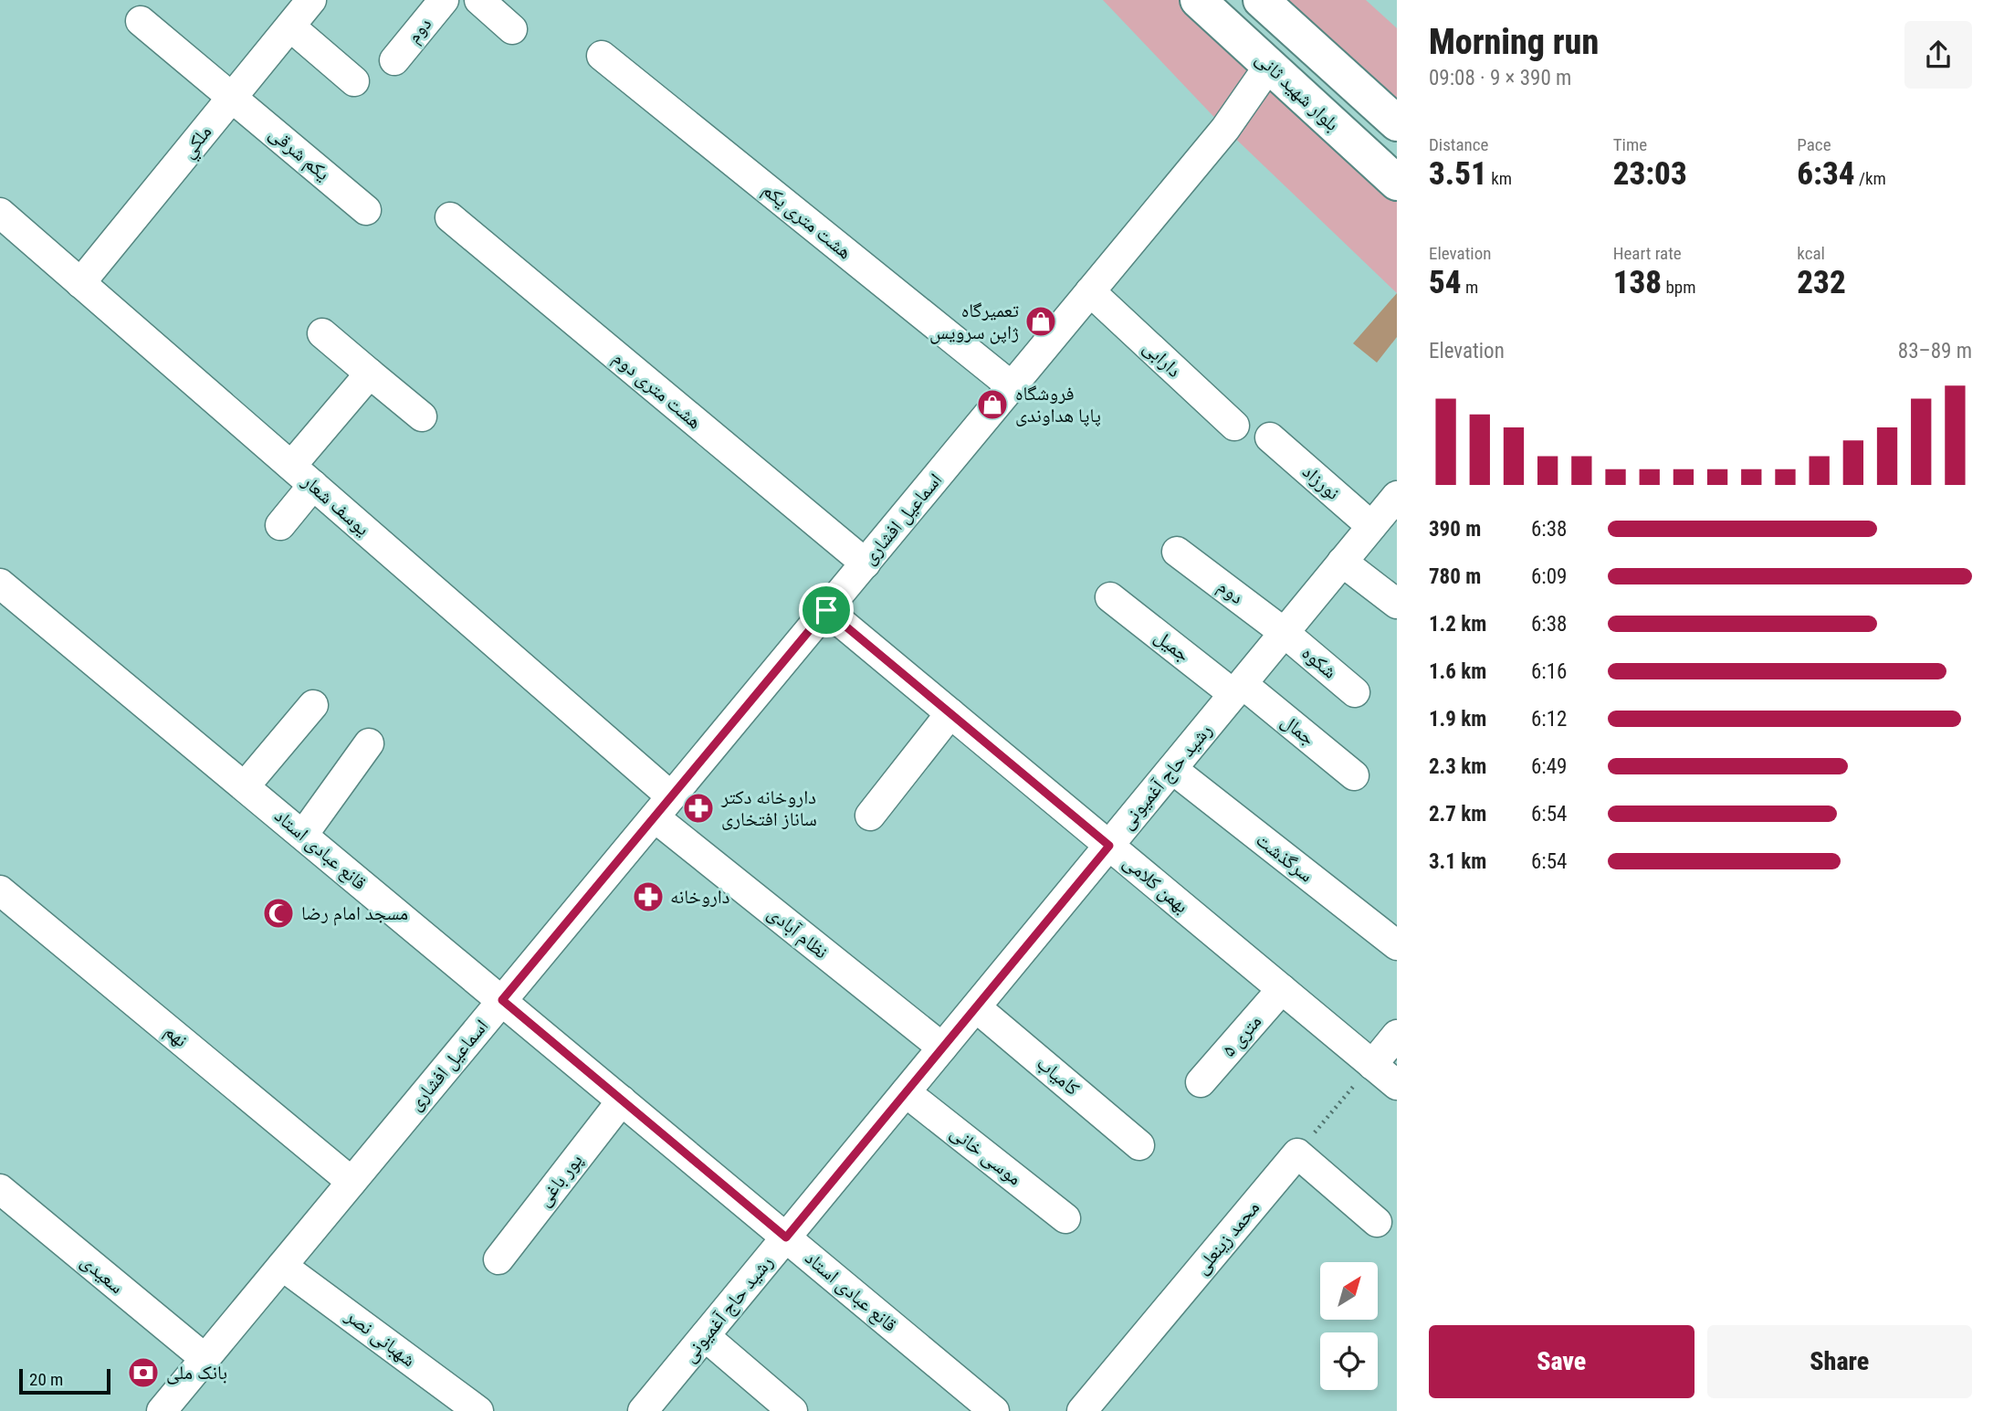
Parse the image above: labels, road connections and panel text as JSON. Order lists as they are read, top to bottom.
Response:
{
  "streets": {
    "main road": ["بلوار شهید ثانی"],
    "street": [
      "دوم",
      "ملکي",
      "یکم شرقی",
      "هشت متری یکم",
      "دارابی",
      "هشت متری دوم",
      "نورزاد",
      "یوسف شعار",
      "اسماعیل افشاری",
      "جمیل",
      "شکوه",
      "جمال",
      "رشید حاج آغمیونی",
      "قانع عبادی استاد",
      "سرگذشت",
      "بهمن کلامی",
      "نظام آبادی",
      "نهم",
      "۵ متری",
      "کامیاب",
      "موسی خانی",
      "پور باغی",
      "محمد زینعلی",
      "سعیدی",
      "شهبانی نصر"
    ]
  },
  "crossings": [
    ["دوم", "شکوه"],
    ["دوم", "رشید حاج آغمیونی"],
    ["بلوار شهید ثانی", "اسماعیل افشاری"],
    ["ملکي", "یکم شرقی"],
    ["ملکي", "یوسف شعار"],
    ["هشت متری یکم", "اسماعیل افشاری"],
    ["دارابی", "اسماعیل افشاری"],
    ["هشت متری دوم", "اسماعیل افشاری"],
    ["نورزاد", "رشید حاج آغمیونی"],
    ["یوسف شعار", "اسماعیل افشاری"],
    ["یوسف شعار", "نظام آبادی"],
    ["اسماعیل افشاری", "قانع عبادی استاد"],
    ["اسماعیل افشاری", "بهمن کلامی"],
    ["اسماعیل افشاری", "نظام آبادی"],
    ["اسماعیل افشاری", "نهم"],
    ["اسماعیل افشاری", "سعیدی"],
    ["اسماعیل افشاری", "شهبانی نصر"],
    ["جمیل", "جمال"],
    ["جمیل", "رشید حاج آغمیونی"],
    ["شکوه", "رشید حاج آغمیونی"],
    ["جمال", "رشید حاج آغمیونی"],
    ["رشید حاج آغمیونی", "قانع عبادی استاد"],
    ["رشید حاج آغمیونی", "سرگذشت"],
    ["رشید حاج آغمیونی", "بهمن کلامی"],
    ["رشید حاج آغمیونی", "نظام آبادی"],
    ["رشید حاج آغمیونی", "کامیاب"],
    ["رشید حاج آغمیونی", "موسی خانی"],
    ["قانع عبادی استاد", "پور باغی"],
    ["بهمن کلامی", "۵ متری"]
  ],
  "places": {
    "shop": ["تعمیرگاه ژاپن سرویس", "فروشگاه پاپا هداوندی"],
    "pharmacy": ["داروخانه دكتر ساناز افتخارى", "داروخانه"],
    "mosque": ["مسجد امام رضا"],
    "bank": ["بانک ملی"]
  },
  "scale_bar": "20 m",
  "north": "top right",
  "page": {
    "heading": ["Morning run", "09:08 · 9 × 390 m"],
    "stats": [
      ["Distance", "3.51 km"],
      ["Time", "23:03"],
      ["Pace", "6:34 /km"],
      ["Elevation", "54 m"],
      ["Heart rate", "138 bpm"],
      ["kcal", "232"]
    ],
    "chart": ["Elevation", "83–89 m"],
    "list": [
      {
        "name": "390 m",
        "note": "6:38"
      },
      {
        "name": "780 m",
        "note": "6:09"
      },
      {
        "name": "1.2 km",
        "note": "6:38"
      },
      {
        "name": "1.6 km",
        "note": "6:16"
      },
      {
        "name": "1.9 km",
        "note": "6:12"
      },
      {
        "name": "2.3 km",
        "note": "6:49"
      },
      {
        "name": "2.7 km",
        "note": "6:54"
      },
      {
        "name": "3.1 km",
        "note": "6:54"
      }
    ],
    "buttons": ["Save", "Share"],
    "scale": "20 m"
  }
}
